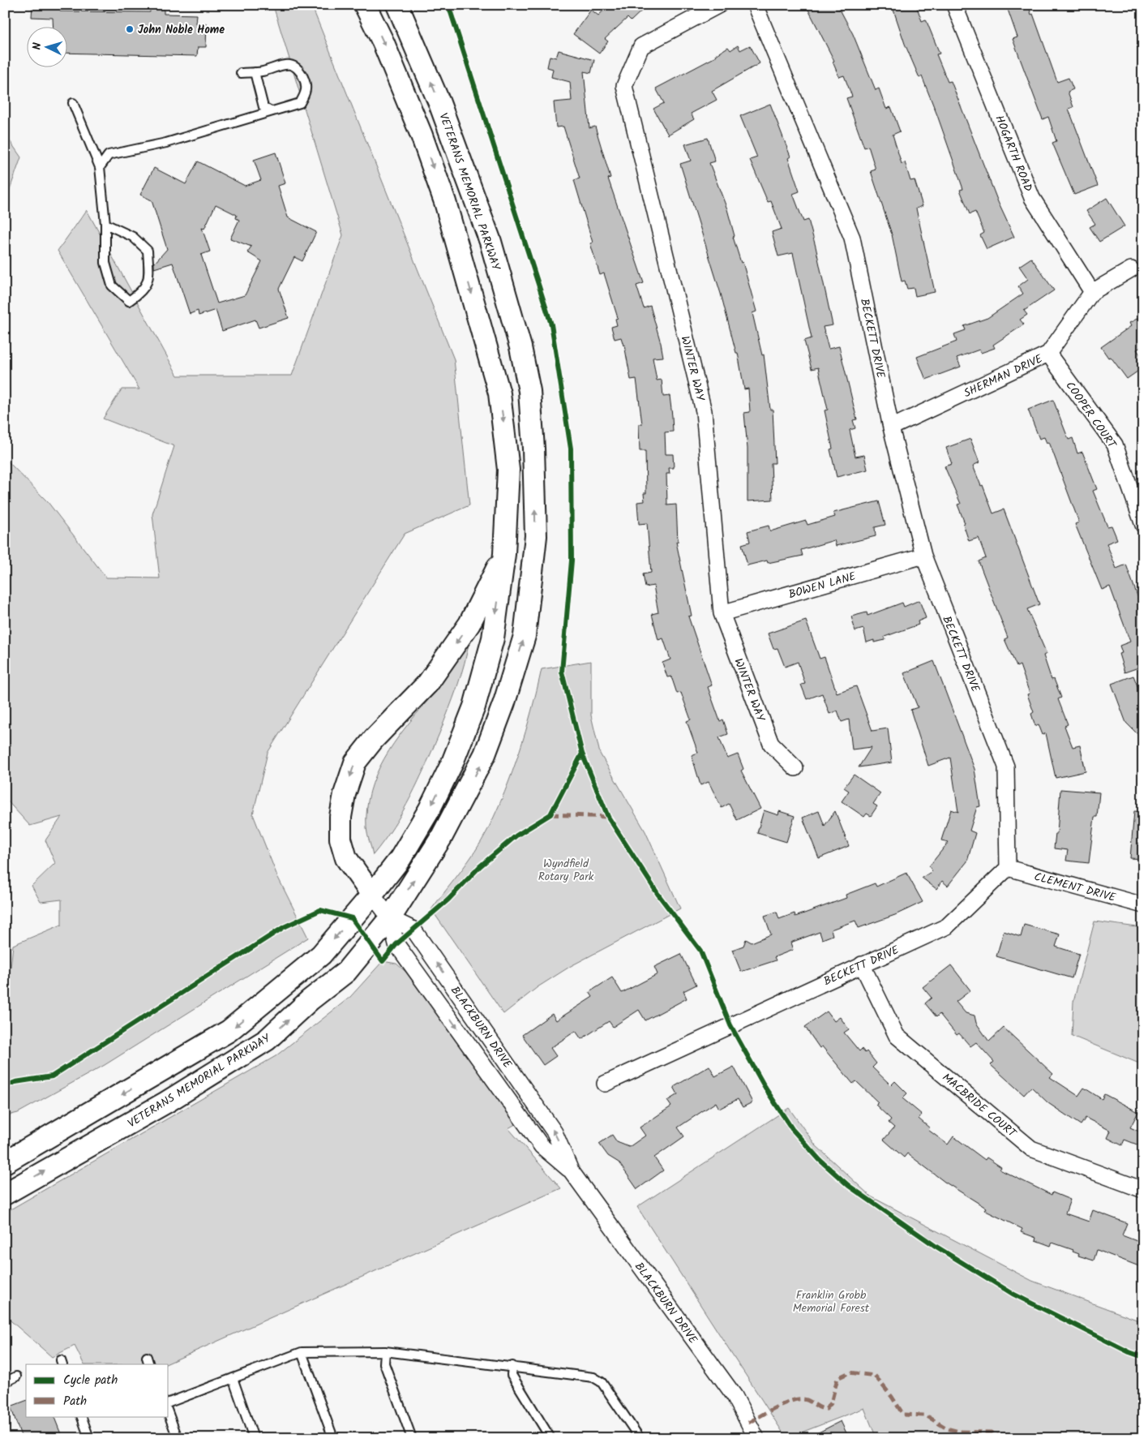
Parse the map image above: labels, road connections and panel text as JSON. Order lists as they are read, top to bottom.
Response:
{
  "streets": {
    "main road": ["VETERANS MEMORIAL PARKWAY"],
    "street": [
      "HOGARTH ROAD",
      "BECKETT DRIVE",
      "WINTER WAY",
      "SHERMAN DRIVE",
      "COOPER COURT",
      "BOWEN LANE",
      "CLEMENT DRIVE",
      "BLACKBURN DRIVE",
      "MACBRIDE COURT"
    ]
  },
  "crossings": [
    ["HOGARTH ROAD", "SHERMAN DRIVE"],
    ["VETERANS MEMORIAL PARKWAY", "BLACKBURN DRIVE"],
    ["BECKETT DRIVE", "SHERMAN DRIVE"],
    ["BECKETT DRIVE", "BOWEN LANE"],
    ["BECKETT DRIVE", "CLEMENT DRIVE"],
    ["BECKETT DRIVE", "MACBRIDE COURT"],
    ["WINTER WAY", "BOWEN LANE"],
    ["SHERMAN DRIVE", "COOPER COURT"]
  ],
  "parks": ["Wyndfield Rotary Park", "Franklin Grobb Memorial Forest"],
  "places": ["John Noble Home"],
  "legend": ["Cycle path", "Path"],
  "north": "left"
}
